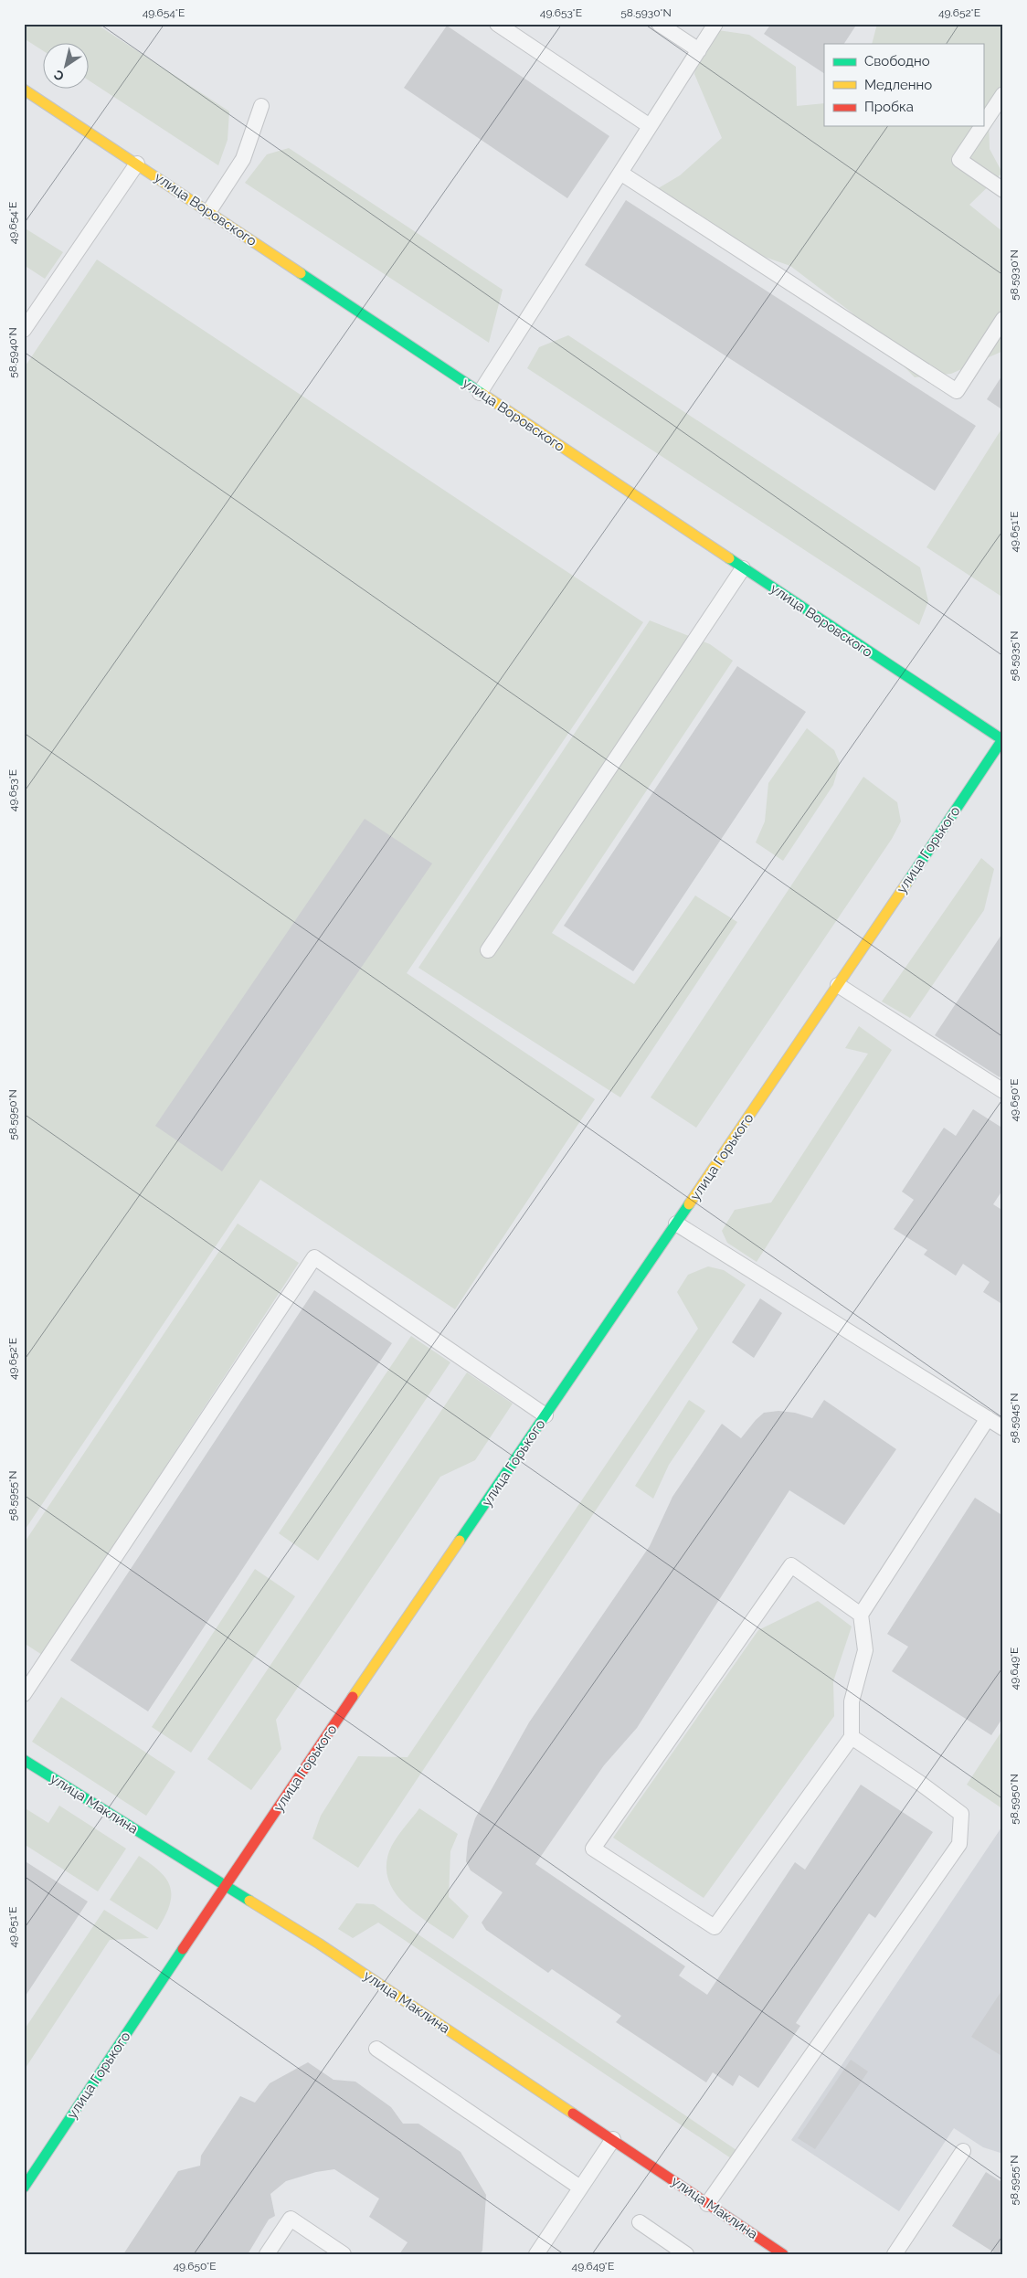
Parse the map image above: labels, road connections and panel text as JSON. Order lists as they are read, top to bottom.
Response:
{
  "streets": {
    "street": ["улица Воровского", "улица Горького", "улица Маклина"]
  },
  "crossings": [
    ["улица Воровского", "улица Горького"],
    ["улица Горького", "улица Маклина"]
  ],
  "legend": ["Свободно", "Медленно", "Пробка"],
  "north": "bottom left",
  "coordinates": [
    "49.654°E",
    "49.653°E",
    "58.5930°N",
    "49.652°E",
    "58.5940°N",
    "49.651°E",
    "58.5935°N",
    "49.650°E",
    "58.5950°N",
    "58.5945°N",
    "58.5955°N",
    "49.649°E"
  ]
}
